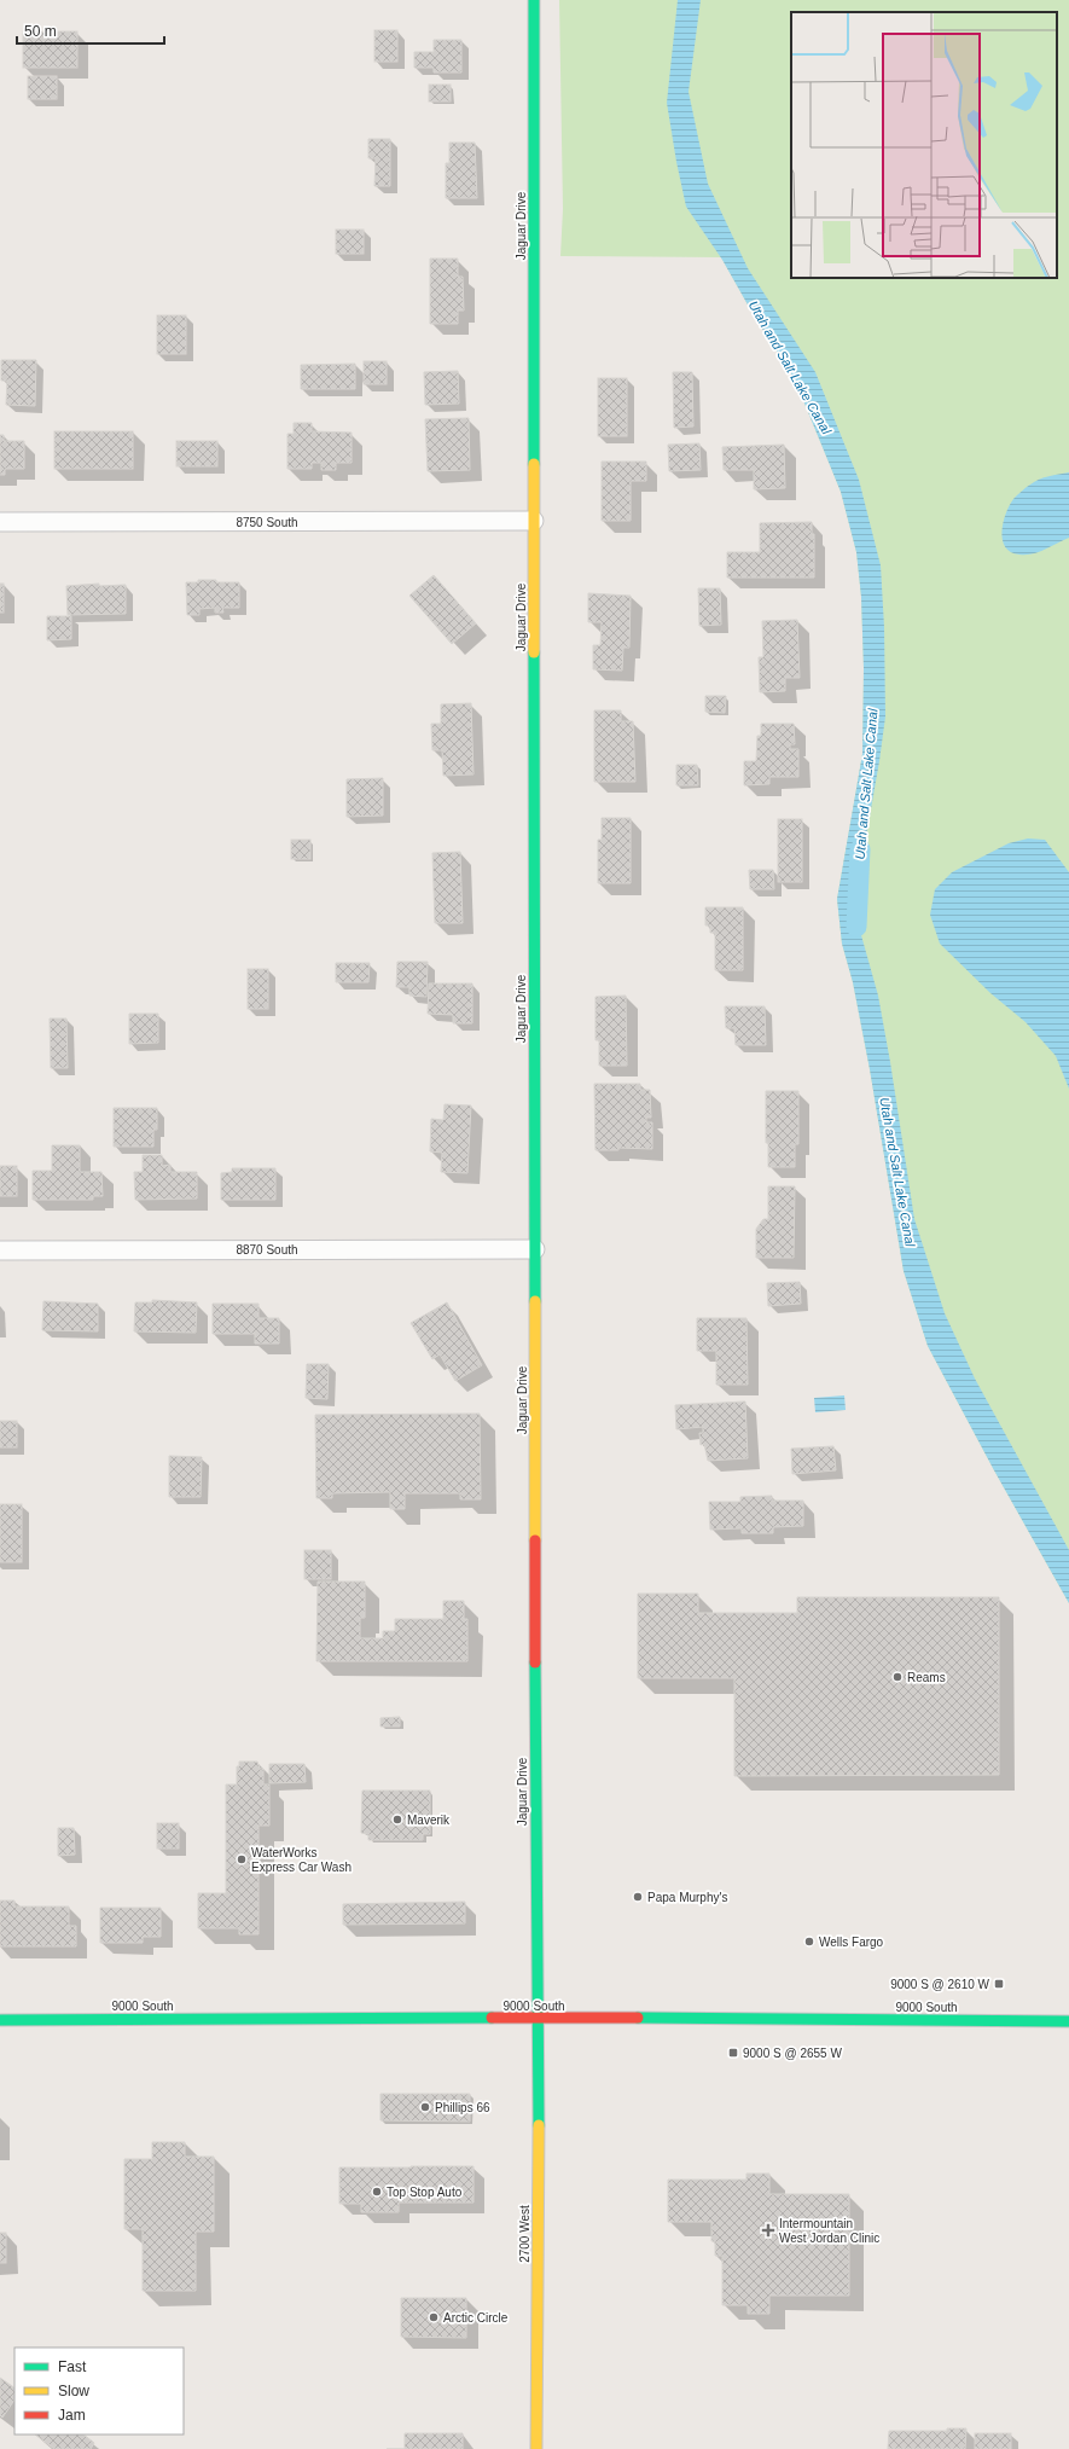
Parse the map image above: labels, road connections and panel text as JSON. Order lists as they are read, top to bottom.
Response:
{
  "streets": {
    "main road": ["Jaguar Drive", "9000 South", "2700 West"],
    "street": ["8750 South", "8870 South"]
  },
  "crossings": [
    ["Jaguar Drive", "8750 South"],
    ["Jaguar Drive", "8870 South"],
    ["Jaguar Drive", "9000 South"],
    ["Jaguar Drive", "2700 West"],
    ["9000 South", "2700 West"]
  ],
  "water": ["Utah and Salt Lake Canal"],
  "places": {
    "other": [
      "Reams",
      "Maverik",
      "WaterWorks Express Car Wash",
      "Papa Murphy's",
      "Wells Fargo",
      "Phillips 66",
      "Top Stop Auto",
      "Arctic Circle"
    ],
    "transit": ["9000 S @ 2610 W", "9000 S @ 2655 W"],
    "health": ["Intermountain West Jordan Clinic"]
  },
  "legend": ["Fast", "Slow", "Jam"],
  "scale_bar": "50 m"
}
